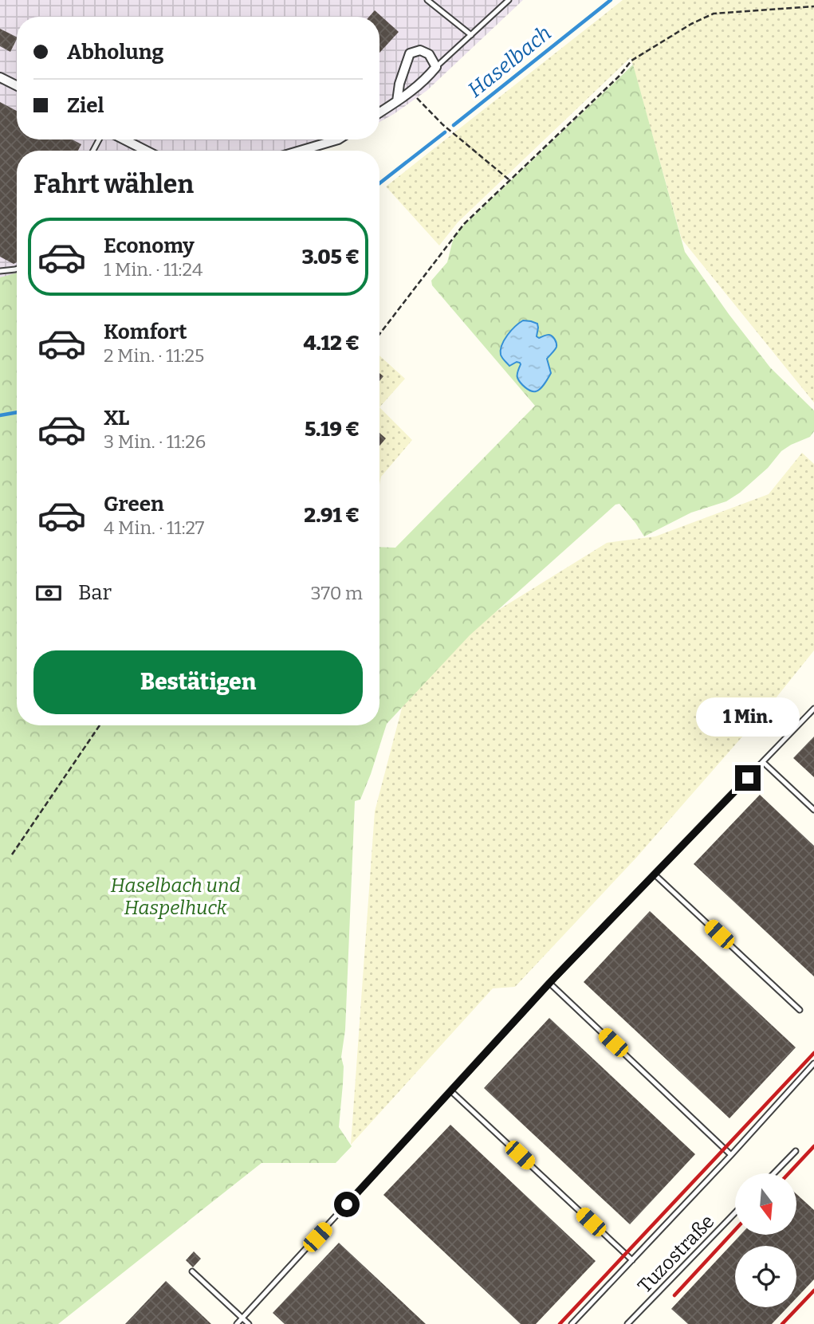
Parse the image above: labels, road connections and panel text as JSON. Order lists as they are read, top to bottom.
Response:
{
  "streets": {
    "lane": ["Tuzostraße"]
  },
  "water": ["Haselbach"],
  "parks": ["Haselbach und Haspelhuck"],
  "north": "bottom",
  "page": {
    "banner": ["Abholung", "Ziel"],
    "heading": "Fahrt wählen",
    "list": [
      {
        "name": "Economy",
        "note": "1 Min. · 11:24",
        "value": "3.05 €"
      },
      {
        "name": "Komfort",
        "note": "2 Min. · 11:25",
        "value": "4.12 €"
      },
      {
        "name": "XL",
        "note": "3 Min. · 11:26",
        "value": "5.19 €"
      },
      {
        "name": "Green",
        "note": "4 Min. · 11:27",
        "value": "2.91 €"
      }
    ],
    "pay": ["Bar", "370 m"],
    "buttons": "Bestätigen",
    "bubble": "1 Min."
  }
}
